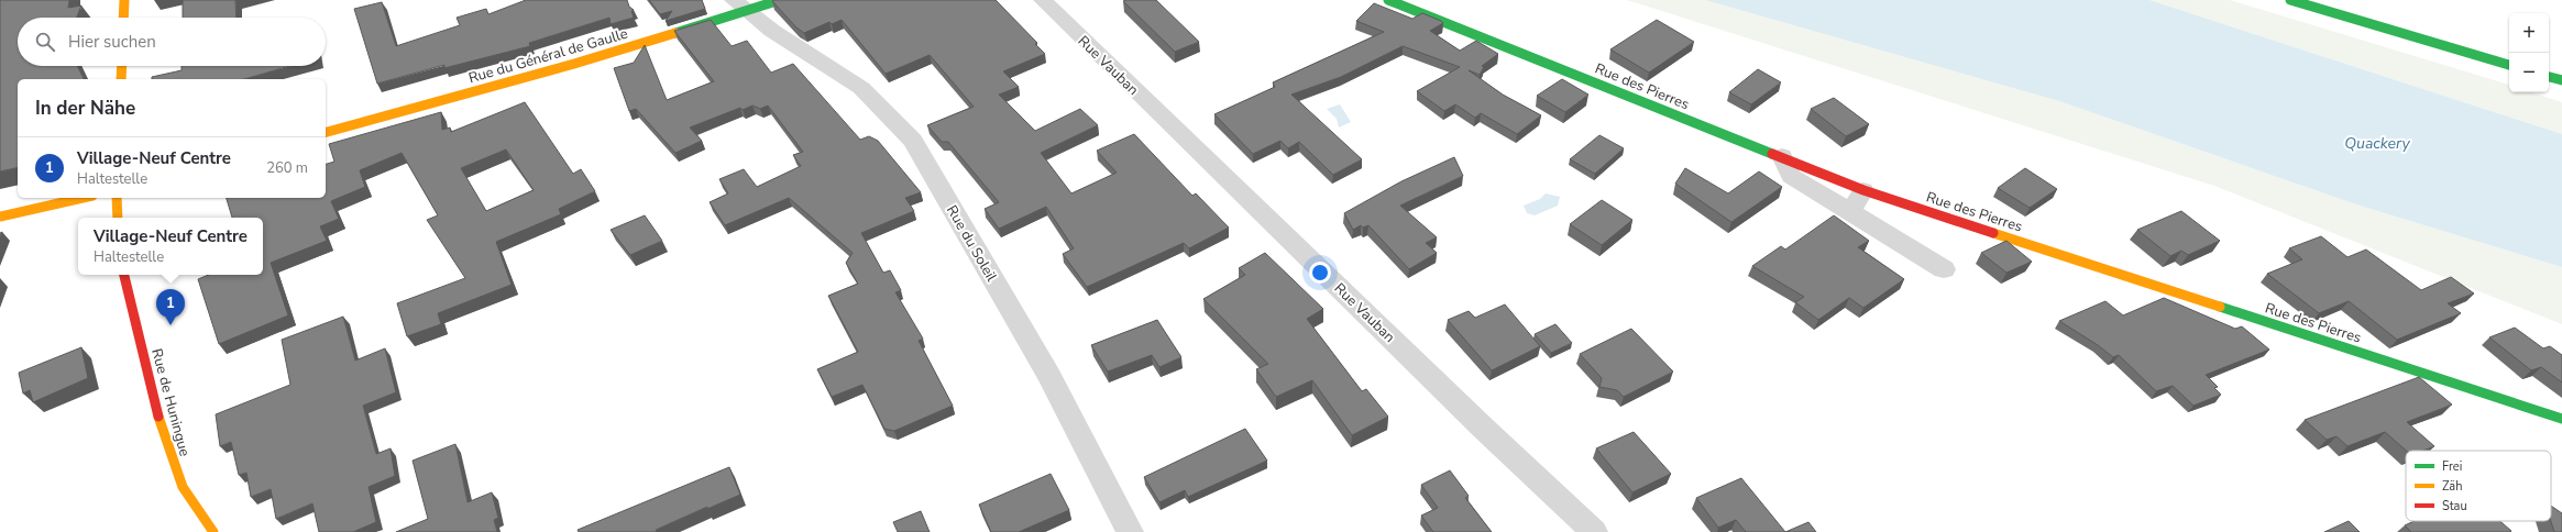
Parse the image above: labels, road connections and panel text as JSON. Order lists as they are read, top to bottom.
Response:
{
  "streets": {
    "street": [
      "Rue du Général de Gaulle",
      "Rue Vauban",
      "Rue des Pierres",
      "Rue du Soleil",
      "Rue de Huningue"
    ]
  },
  "crossings": [
    ["Rue du Général de Gaulle", "Rue du Soleil"]
  ],
  "water": ["Quackery"],
  "legend": ["Frei", "Zäh", "Stau"],
  "page": {
    "map_buttons": ["+", "−"],
    "search": "Hier suchen",
    "heading": "In der Nähe",
    "list": [
      {
        "mark": "1",
        "name": "Village-Neuf Centre",
        "note": "Haltestelle",
        "value": "260 m"
      }
    ],
    "popup": ["Village-Neuf Centre", "Haltestelle"],
    "pins": "1"
  }
}
